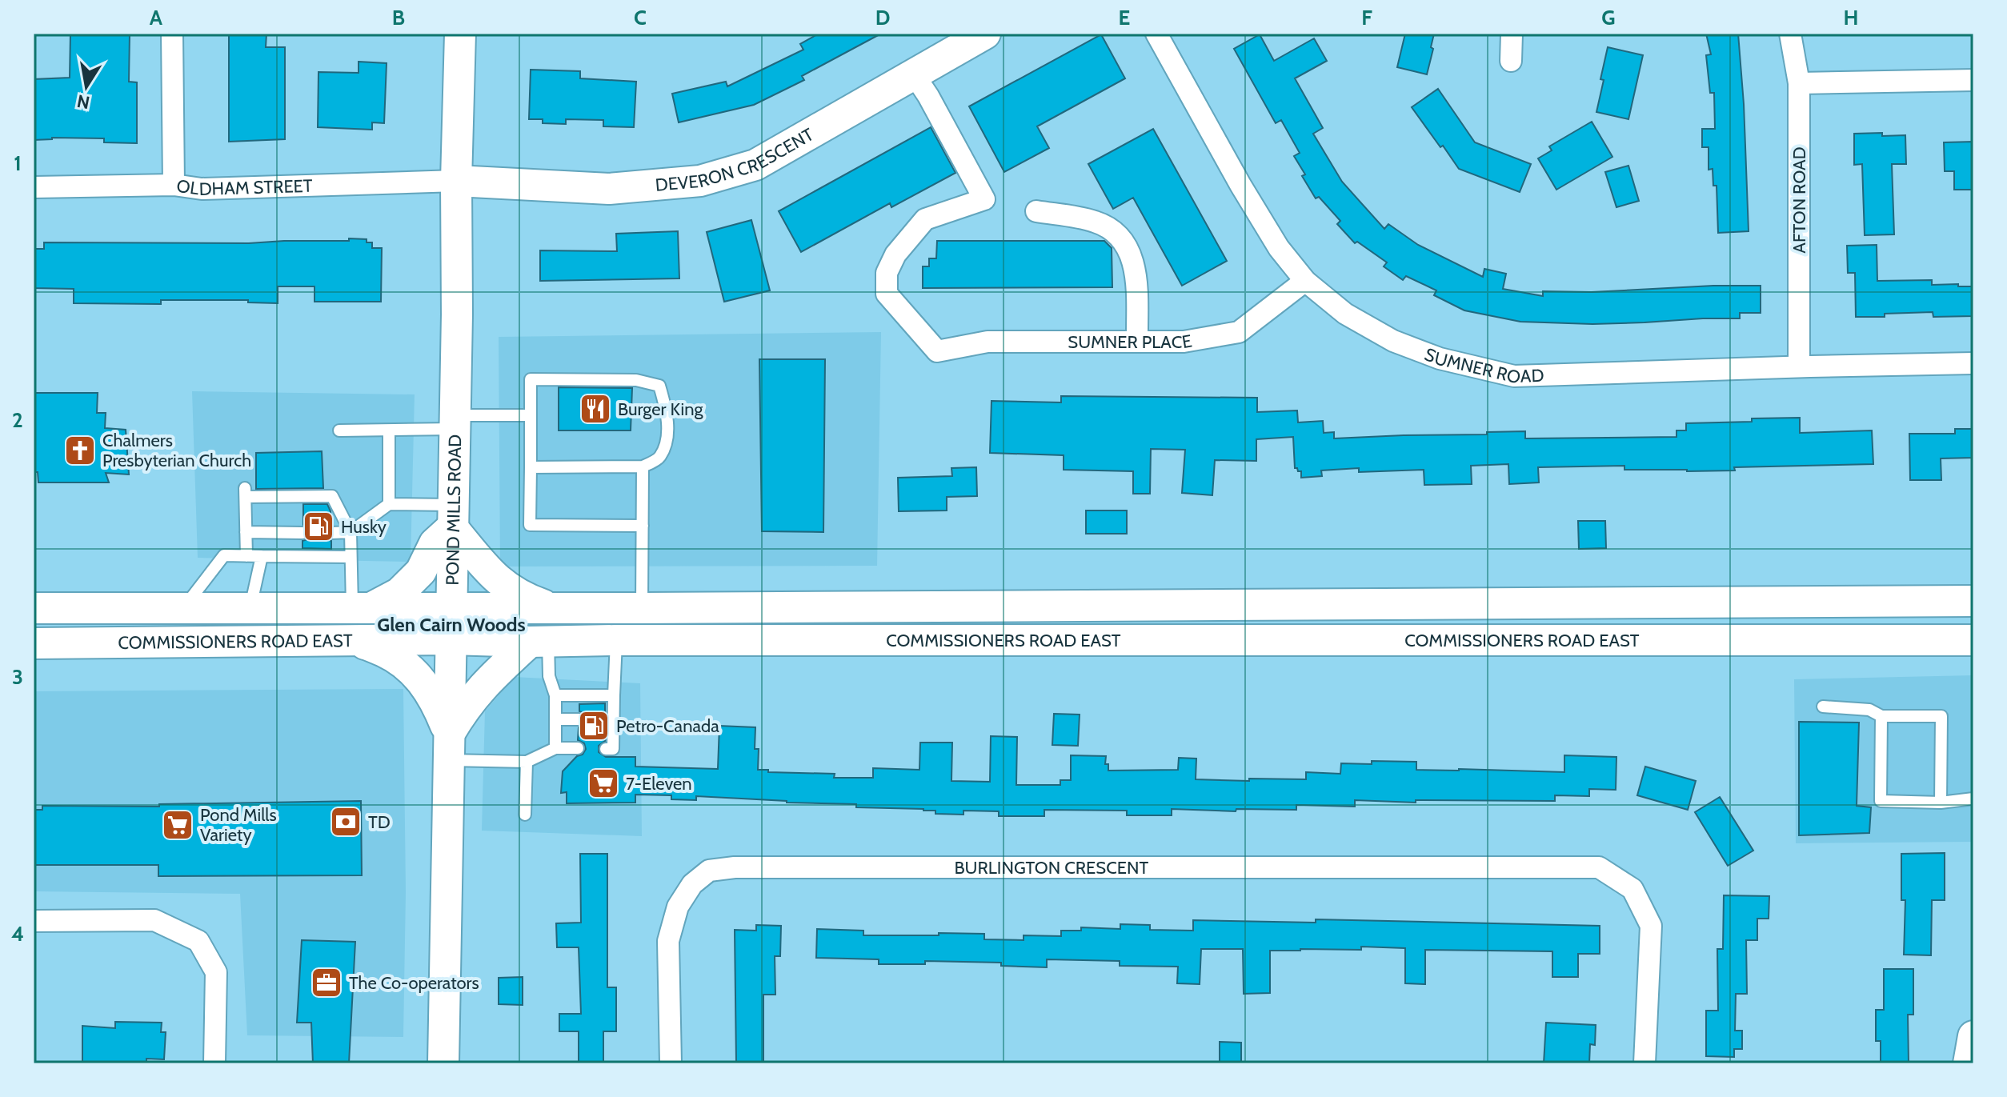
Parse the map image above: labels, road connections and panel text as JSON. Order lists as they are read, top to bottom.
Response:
{
  "streets": {
    "main road": ["DEVERON CRESCENT", "POND MILLS ROAD", "COMMISSIONERS ROAD EAST"],
    "street": [
      "OLDHAM STREET",
      "AFTON ROAD",
      "SUMNER PLACE",
      "SUMNER ROAD",
      "BURLINGTON CRESCENT"
    ]
  },
  "crossings": [
    ["DEVERON CRESCENT", "OLDHAM STREET"],
    ["DEVERON CRESCENT", "SUMNER PLACE"],
    ["DEVERON CRESCENT", "POND MILLS ROAD"],
    ["OLDHAM STREET", "POND MILLS ROAD"],
    ["AFTON ROAD", "SUMNER ROAD"],
    ["SUMNER PLACE", "SUMNER ROAD"],
    ["POND MILLS ROAD", "COMMISSIONERS ROAD EAST"]
  ],
  "districts": ["Glen Cairn Woods"],
  "places": {
    "restaurant": ["Burger King"],
    "church": ["Chalmers Presbyterian Church"],
    "fuel station": ["Husky", "Petro-Canada"],
    "supermarket": ["7-Eleven", "Pond Mills Variety"],
    "bank": ["TD"],
    "office": ["The Co-operators"]
  },
  "north": "bottom",
  "grid": {
    "columns": [
      "A",
      "B",
      "C",
      "D",
      "E",
      "F",
      "G",
      "H"
    ],
    "rows": [
      "1",
      "2",
      "3",
      "4"
    ]
  }
}
